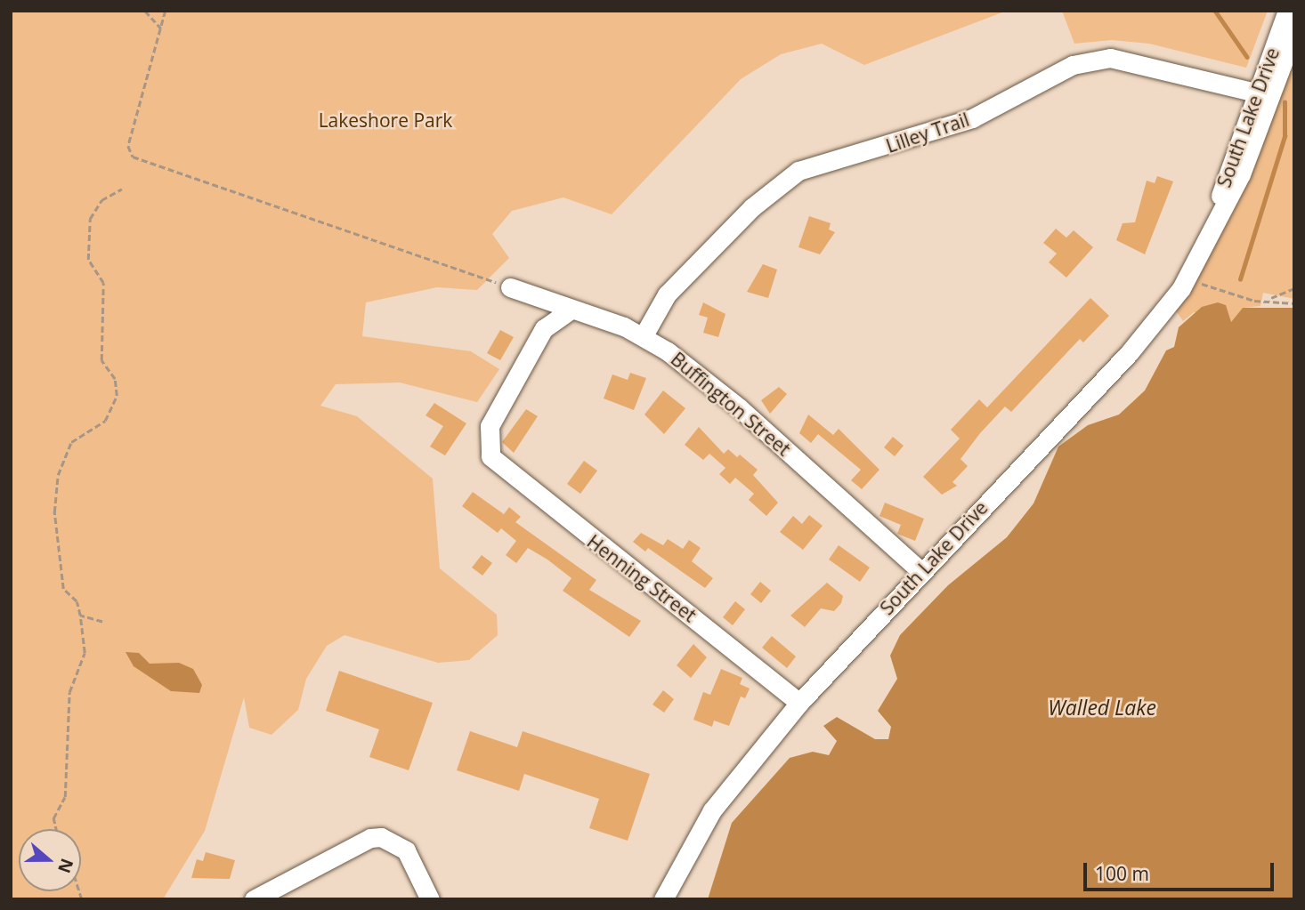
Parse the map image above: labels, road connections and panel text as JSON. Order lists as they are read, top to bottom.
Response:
{
  "streets": {
    "street": [
      "South Lake Drive",
      "Lilley Trail",
      "Buffington Street",
      "Henning Street"
    ]
  },
  "crossings": [
    ["South Lake Drive", "Lilley Trail"],
    ["South Lake Drive", "Buffington Street"],
    ["South Lake Drive", "Henning Street"],
    ["Lilley Trail", "Buffington Street"],
    ["Buffington Street", "Henning Street"]
  ],
  "water": ["Walled Lake"],
  "parks": ["Lakeshore Park"],
  "scale_bar": "100 m",
  "north": "right"
}
